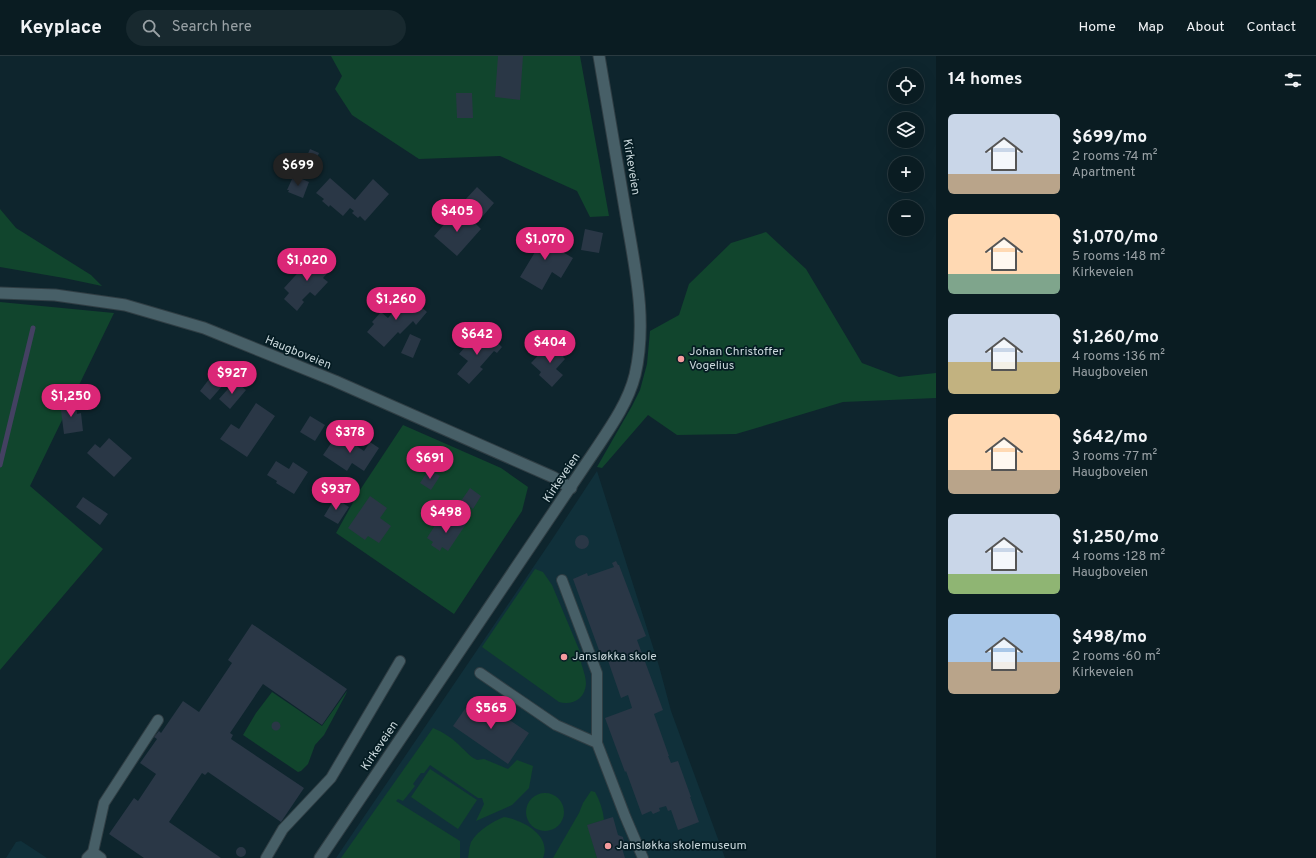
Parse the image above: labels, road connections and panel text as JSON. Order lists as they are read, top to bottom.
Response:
{
  "streets": {
    "main road": ["Kirkeveien", "Haugboveien"]
  },
  "crossings": [
    ["Kirkeveien", "Haugboveien"]
  ],
  "places": ["Johan Christoffer Vogelius", "Jansløkka skole", "Jansløkka skolemuseum"],
  "page": {
    "header": "Keyplace",
    "search": "Search here",
    "nav": [
      "Home",
      "Map",
      "About",
      "Contact"
    ],
    "heading": "14 homes",
    "map_buttons": ["+", "−"],
    "list": [
      {
        "name": "$699/mo",
        "note": "2 rooms · 74 m² · Apartment"
      },
      {
        "name": "$1,070/mo",
        "note": "5 rooms · 148 m² · Kirkeveien"
      },
      {
        "name": "$1,260/mo",
        "note": "4 rooms · 136 m² · Haugboveien"
      },
      {
        "name": "$642/mo",
        "note": "3 rooms · 77 m² · Haugboveien"
      },
      {
        "name": "$1,250/mo",
        "note": "4 rooms · 128 m² · Haugboveien"
      },
      {
        "name": "$498/mo",
        "note": "2 rooms · 60 m² · Kirkeveien"
      }
    ],
    "price": [
      "$699",
      "$405",
      "$1,070",
      "$1,020",
      "$1,260",
      "$642",
      "$404",
      "$927",
      "$1,250",
      "$378",
      "$691",
      "$937",
      "$498",
      "$565"
    ]
  }
}
